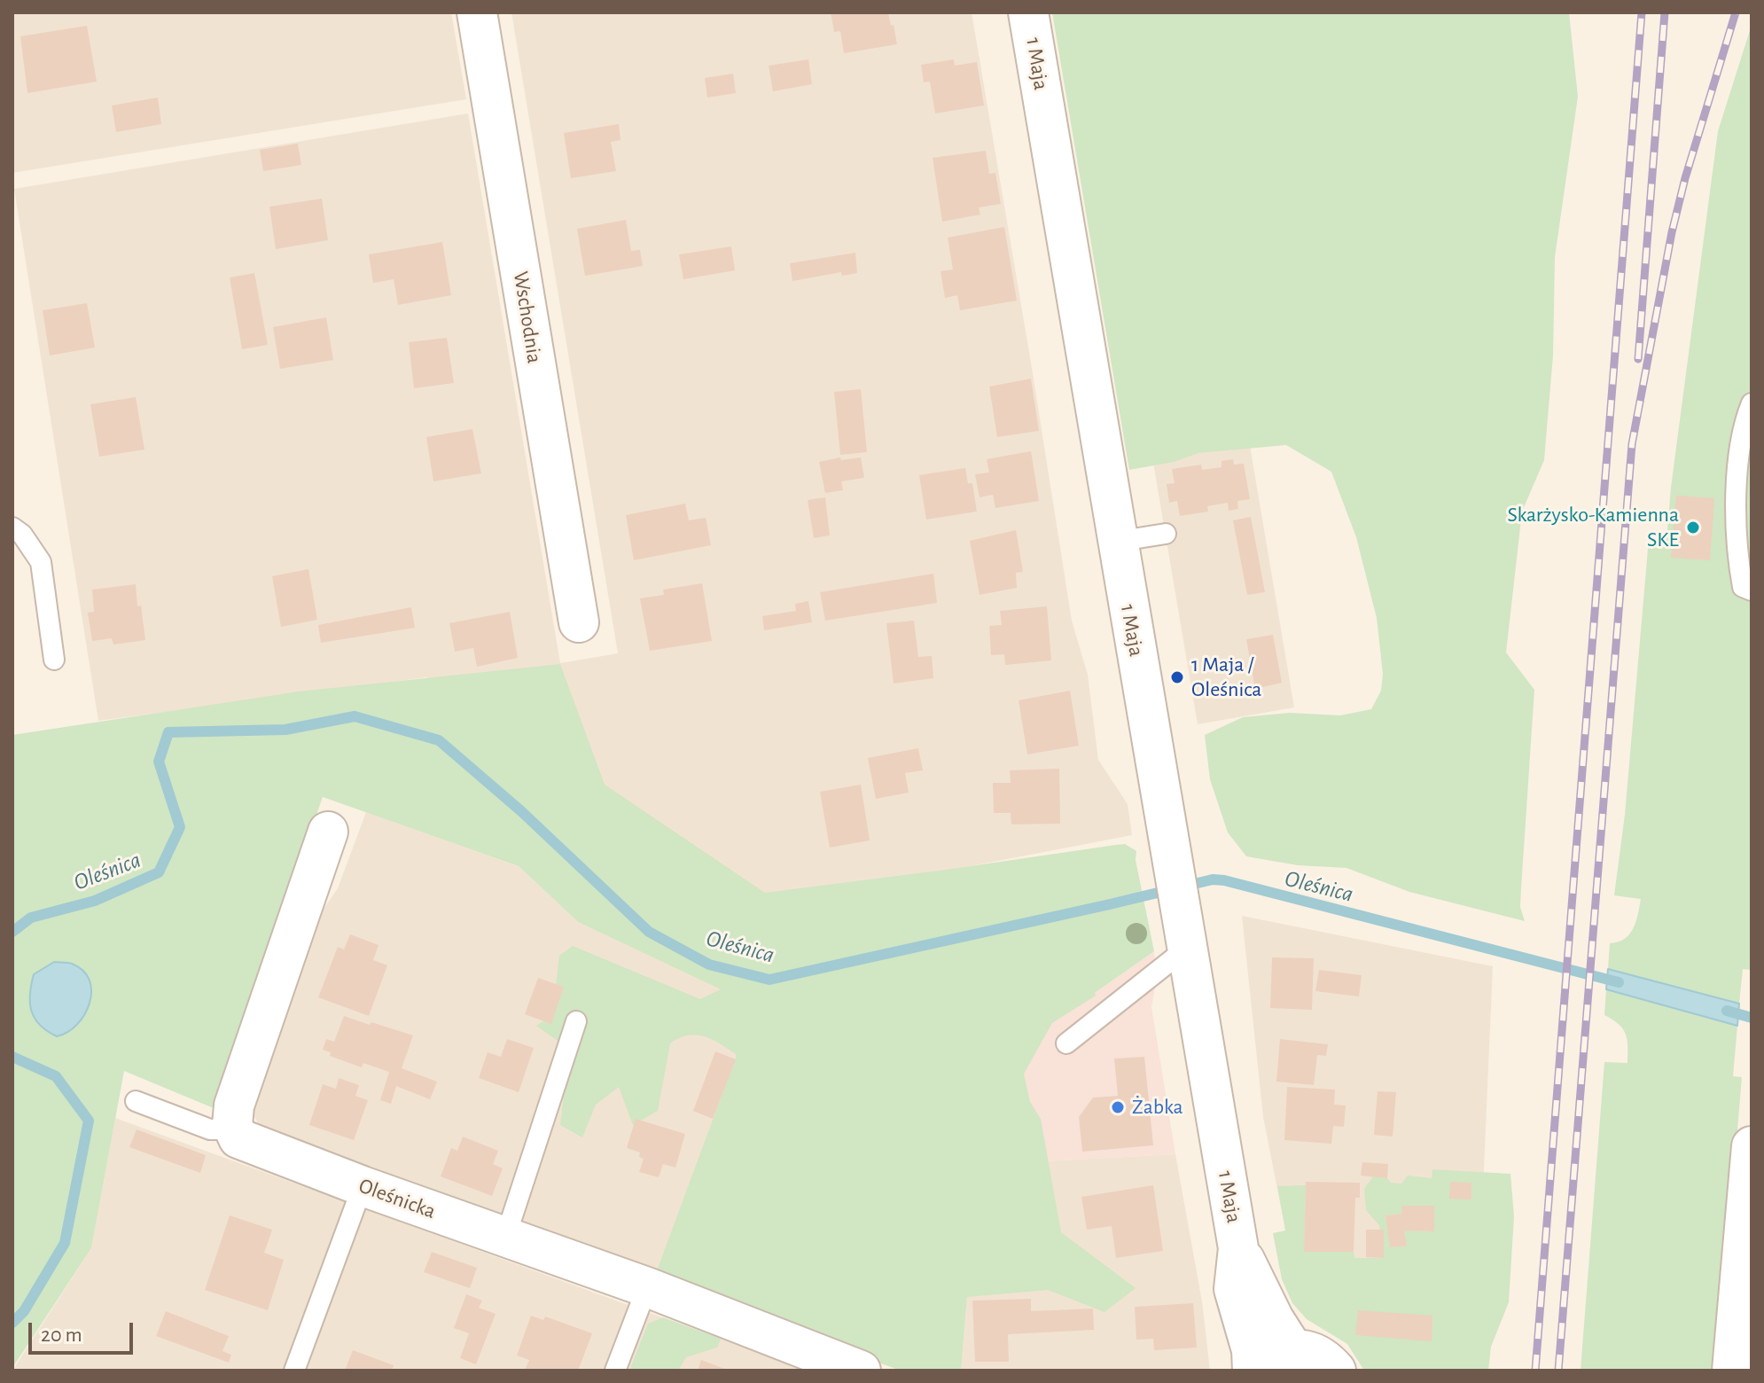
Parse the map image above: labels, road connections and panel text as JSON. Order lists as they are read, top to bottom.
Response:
{
  "streets": {
    "street": ["1 Maja", "Wschodnia", "Oleśnicka"]
  },
  "water": ["Oleśnica"],
  "places": ["Skarżysko-Kamienna SKE", "1 Maja / Oleśnica", "Żabka"],
  "scale_bar": "20 m"
}
